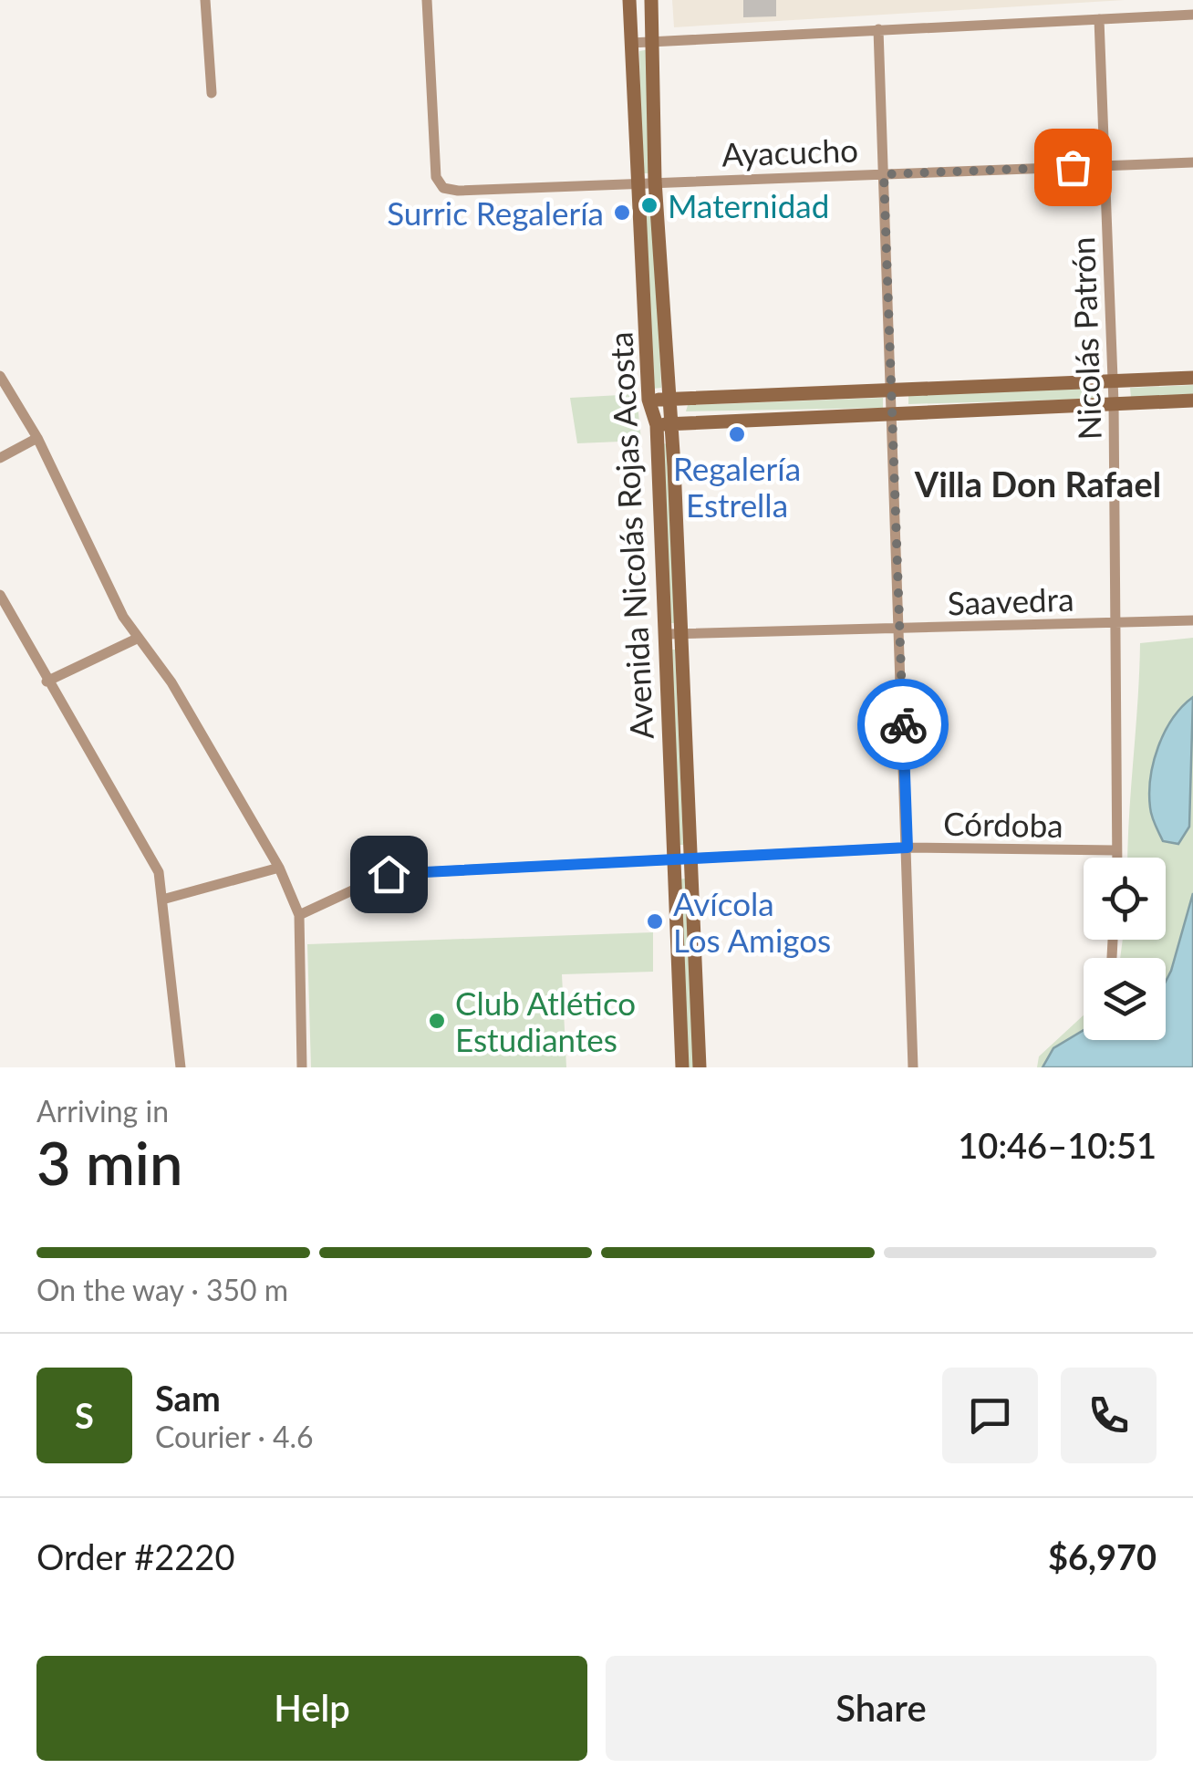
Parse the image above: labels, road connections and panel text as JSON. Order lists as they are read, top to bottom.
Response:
{
  "streets": {
    "main road": ["Avenida Nicolás Rojas Acosta"],
    "street": [
      "Ayacucho",
      "Nicolás Patrón",
      "Saavedra",
      "Córdoba"
    ]
  },
  "crossings": [
    ["Ayacucho", "Nicolás Patrón"],
    ["Ayacucho", "Avenida Nicolás Rojas Acosta"],
    ["Nicolás Patrón", "Saavedra"],
    ["Nicolás Patrón", "Córdoba"],
    ["Avenida Nicolás Rojas Acosta", "Saavedra"],
    ["Avenida Nicolás Rojas Acosta", "Córdoba"]
  ],
  "districts": ["Villa Don Rafael"],
  "places": [
    "Maternidad",
    "Surric Regalería",
    "Regalería Estrella",
    "Avícola Los Amigos",
    "Club Atlético Estudiantes"
  ],
  "page": {
    "heading": ["3 min", "Arriving in", "10:46–10:51"],
    "panel": [
      "Sam",
      "Courier · 4.6",
      "Order #2220",
      "$6,970"
    ],
    "bar": "On the way · 350 m",
    "round": "S",
    "buttons": ["Help", "Share"]
  }
}
